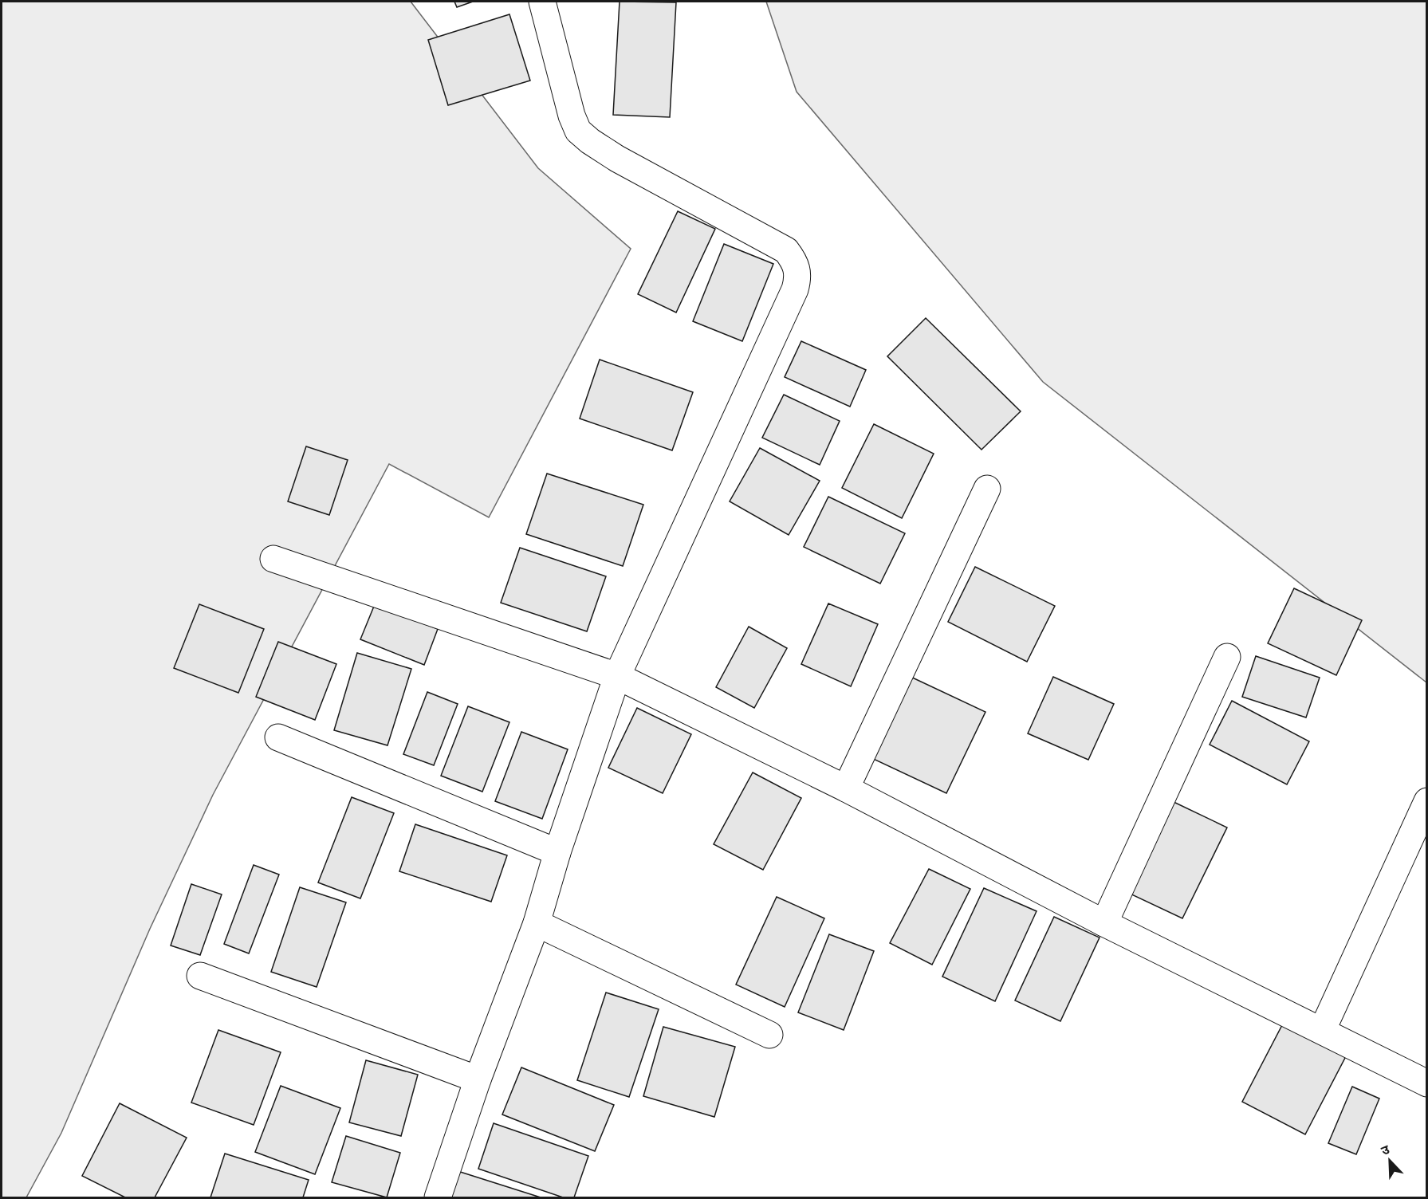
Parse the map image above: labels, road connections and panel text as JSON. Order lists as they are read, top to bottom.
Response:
{
  "north": "top left"
}
